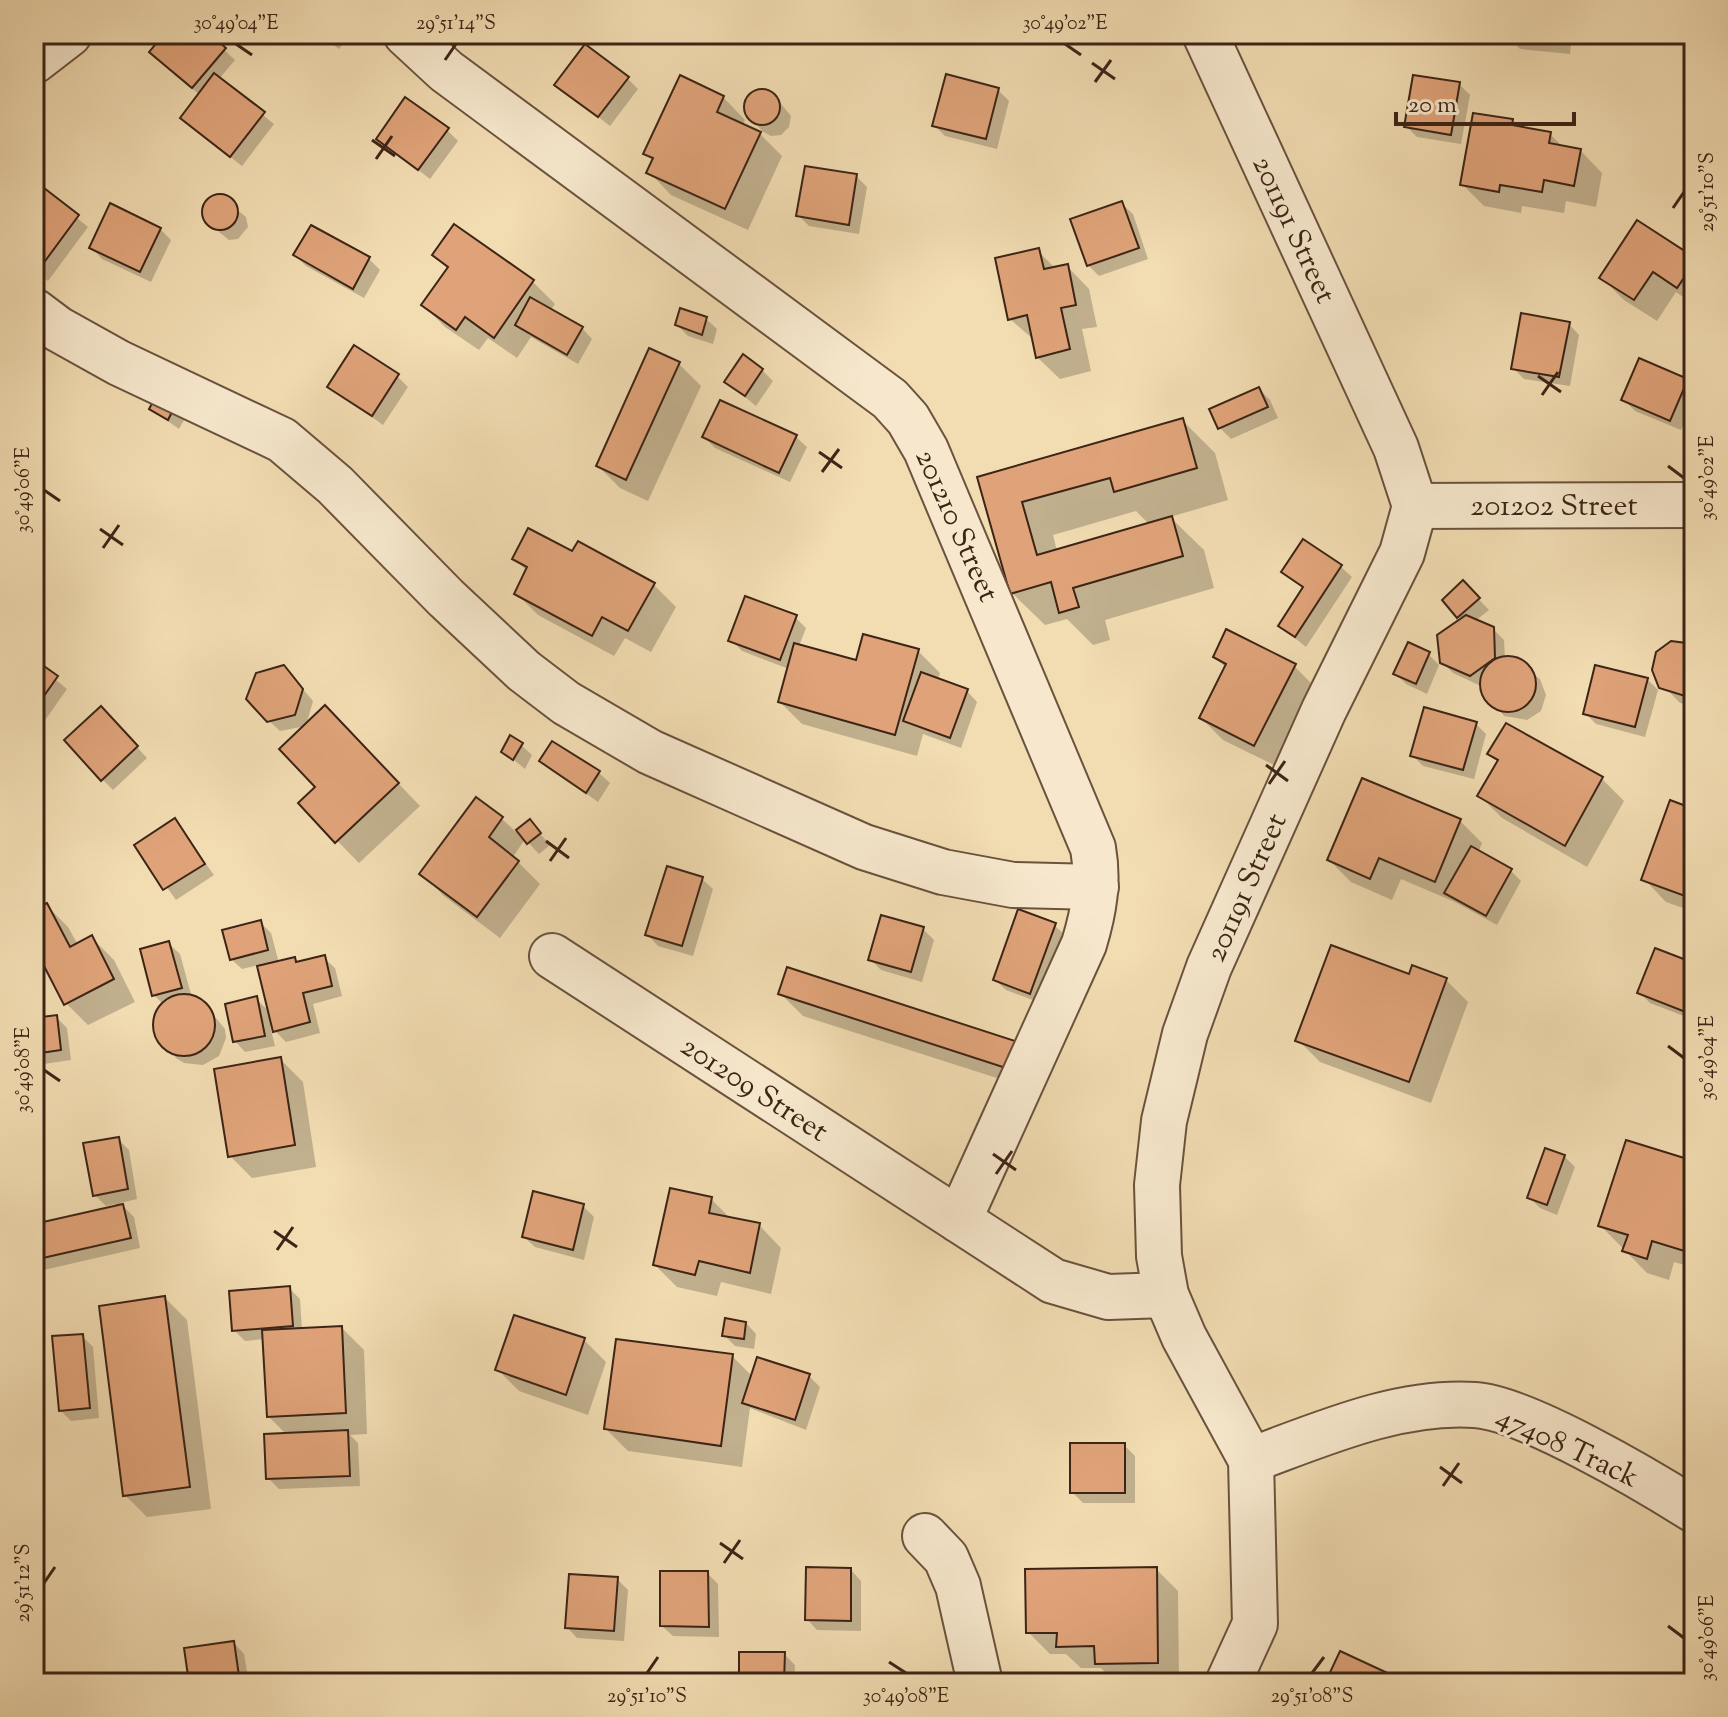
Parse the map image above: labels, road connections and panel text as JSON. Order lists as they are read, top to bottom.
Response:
{
  "streets": {
    "street": [
      "201191 Street",
      "201202 Street",
      "201210 Street",
      "201209 Street",
      "47408 Track"
    ]
  },
  "crossings": [
    ["201191 Street", "201202 Street"],
    ["201191 Street", "201209 Street"],
    ["201191 Street", "47408 Track"],
    ["201210 Street", "201209 Street"]
  ],
  "scale_bar": "20 m",
  "coordinates": [
    "30°49'04\"E",
    "29°51'14\"S",
    "30°49'02\"E",
    "29°51'10\"S",
    "30°49'06\"E",
    "30°49'08\"E",
    "29°51'12\"S",
    "29°51'08\"S"
  ]
}
